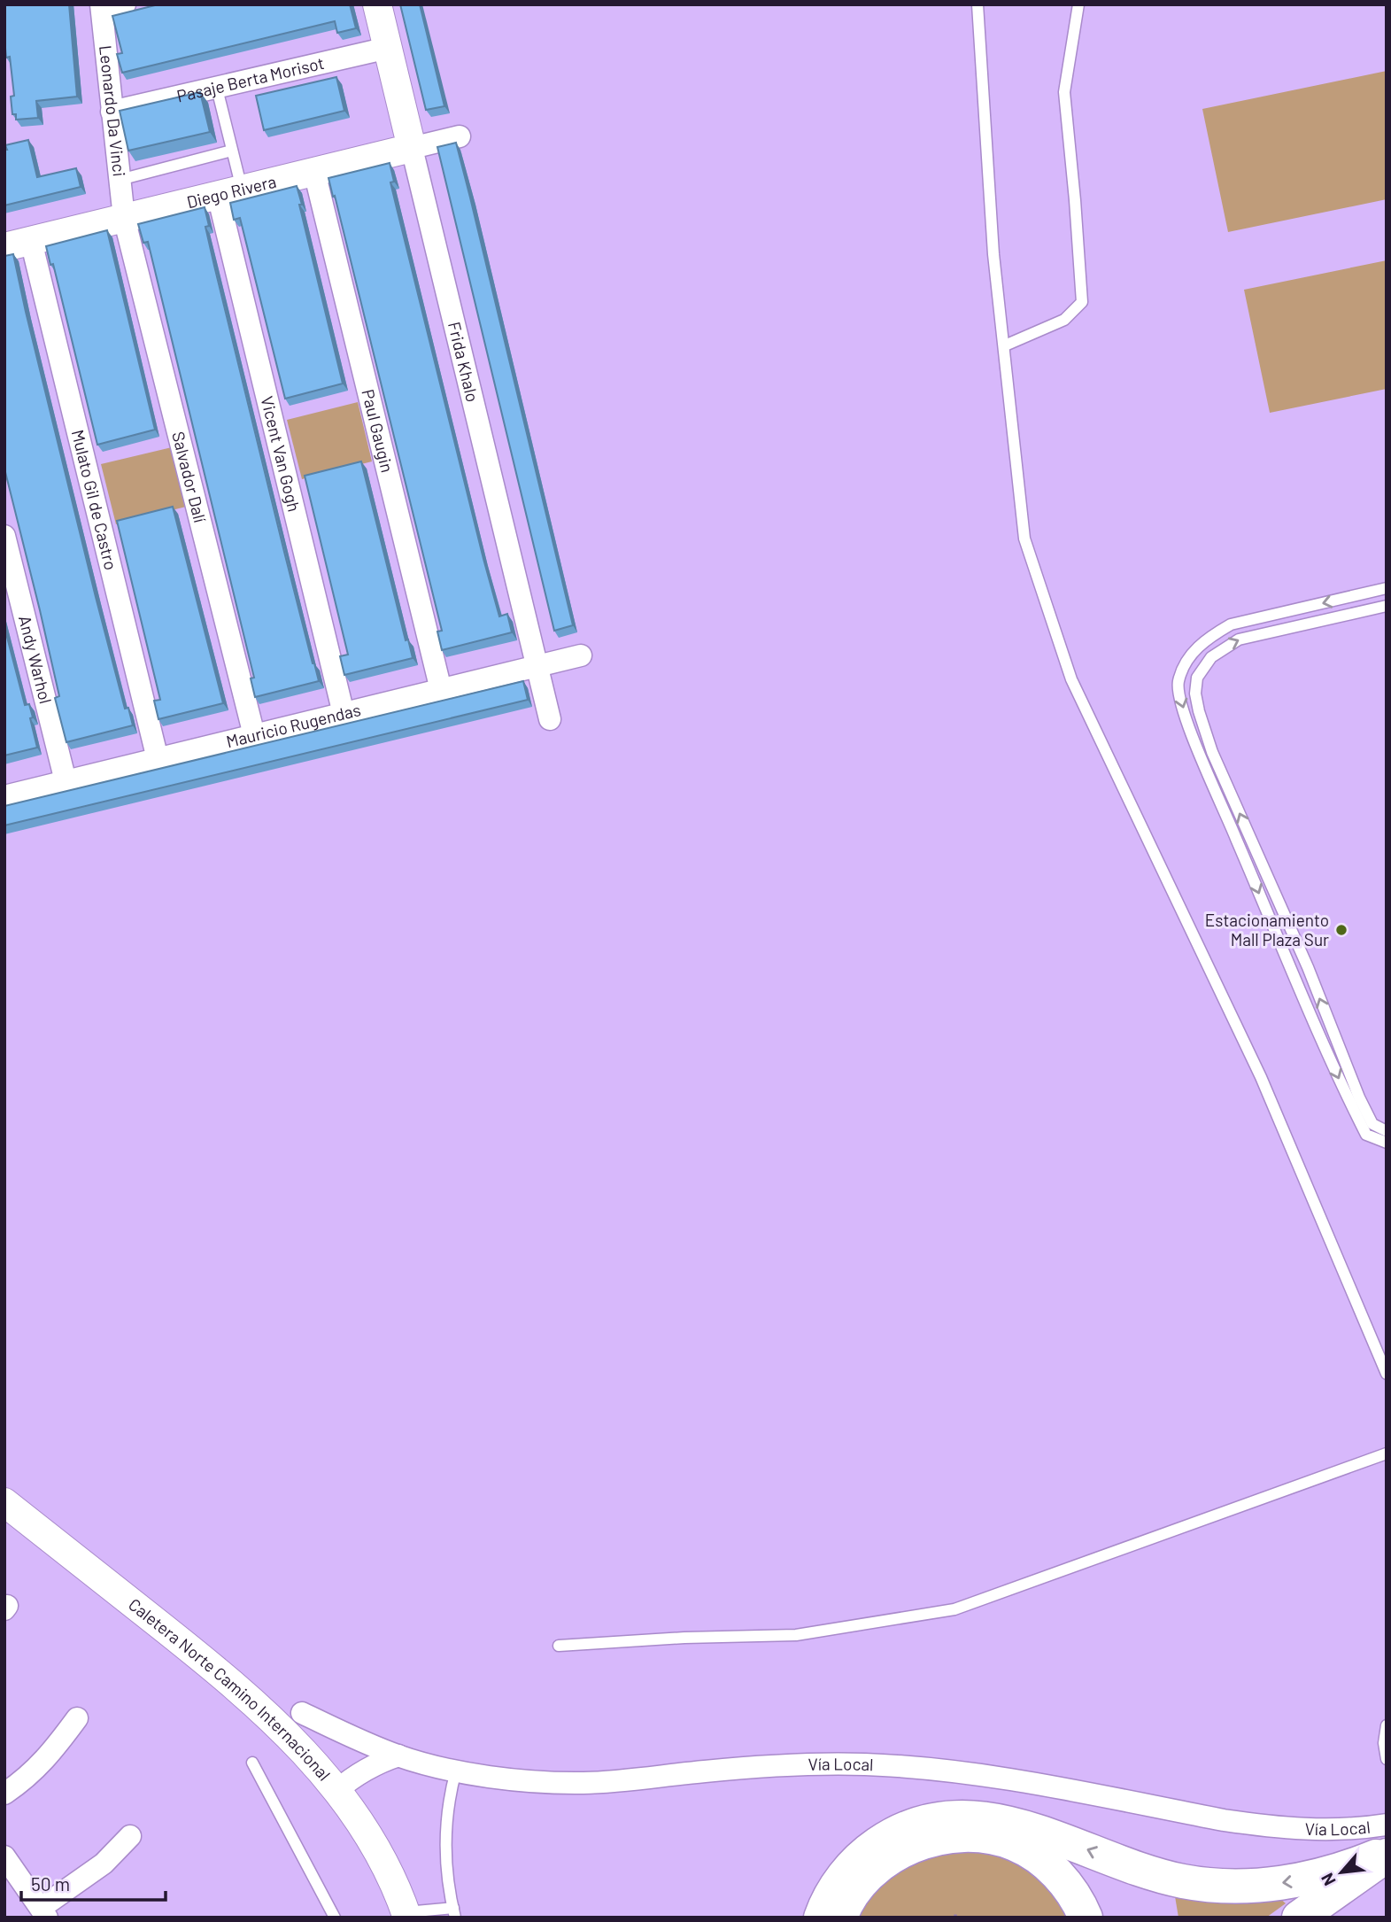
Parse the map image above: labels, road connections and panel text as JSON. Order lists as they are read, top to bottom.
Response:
{
  "streets": {
    "street": [
      "Pasaje Berta Morisot",
      "Leonardo Da Vinci",
      "Diego Rivera",
      "Frida Khalo",
      "Paul Gaugin",
      "Vicent Van Gogh",
      "Salvador Dalí",
      "Mulato Gil de Castro",
      "Andy Warhol",
      "Mauricio Rugendas",
      "Caletera Norte Camino Internacional",
      "Vía Local"
    ]
  },
  "crossings": [
    ["Pasaje Berta Morisot", "Leonardo Da Vinci"],
    ["Pasaje Berta Morisot", "Frida Khalo"],
    ["Leonardo Da Vinci", "Diego Rivera"],
    ["Leonardo Da Vinci", "Salvador Dalí"],
    ["Diego Rivera", "Frida Khalo"],
    ["Diego Rivera", "Paul Gaugin"],
    ["Diego Rivera", "Vicent Van Gogh"],
    ["Diego Rivera", "Salvador Dalí"],
    ["Diego Rivera", "Mulato Gil de Castro"],
    ["Frida Khalo", "Mauricio Rugendas"],
    ["Paul Gaugin", "Mauricio Rugendas"],
    ["Vicent Van Gogh", "Mauricio Rugendas"],
    ["Salvador Dalí", "Mauricio Rugendas"],
    ["Mulato Gil de Castro", "Mauricio Rugendas"],
    ["Andy Warhol", "Mauricio Rugendas"]
  ],
  "places": ["Estacionamiento Mall Plaza Sur"],
  "scale_bar": "50 m",
  "north": "bottom left"
}
